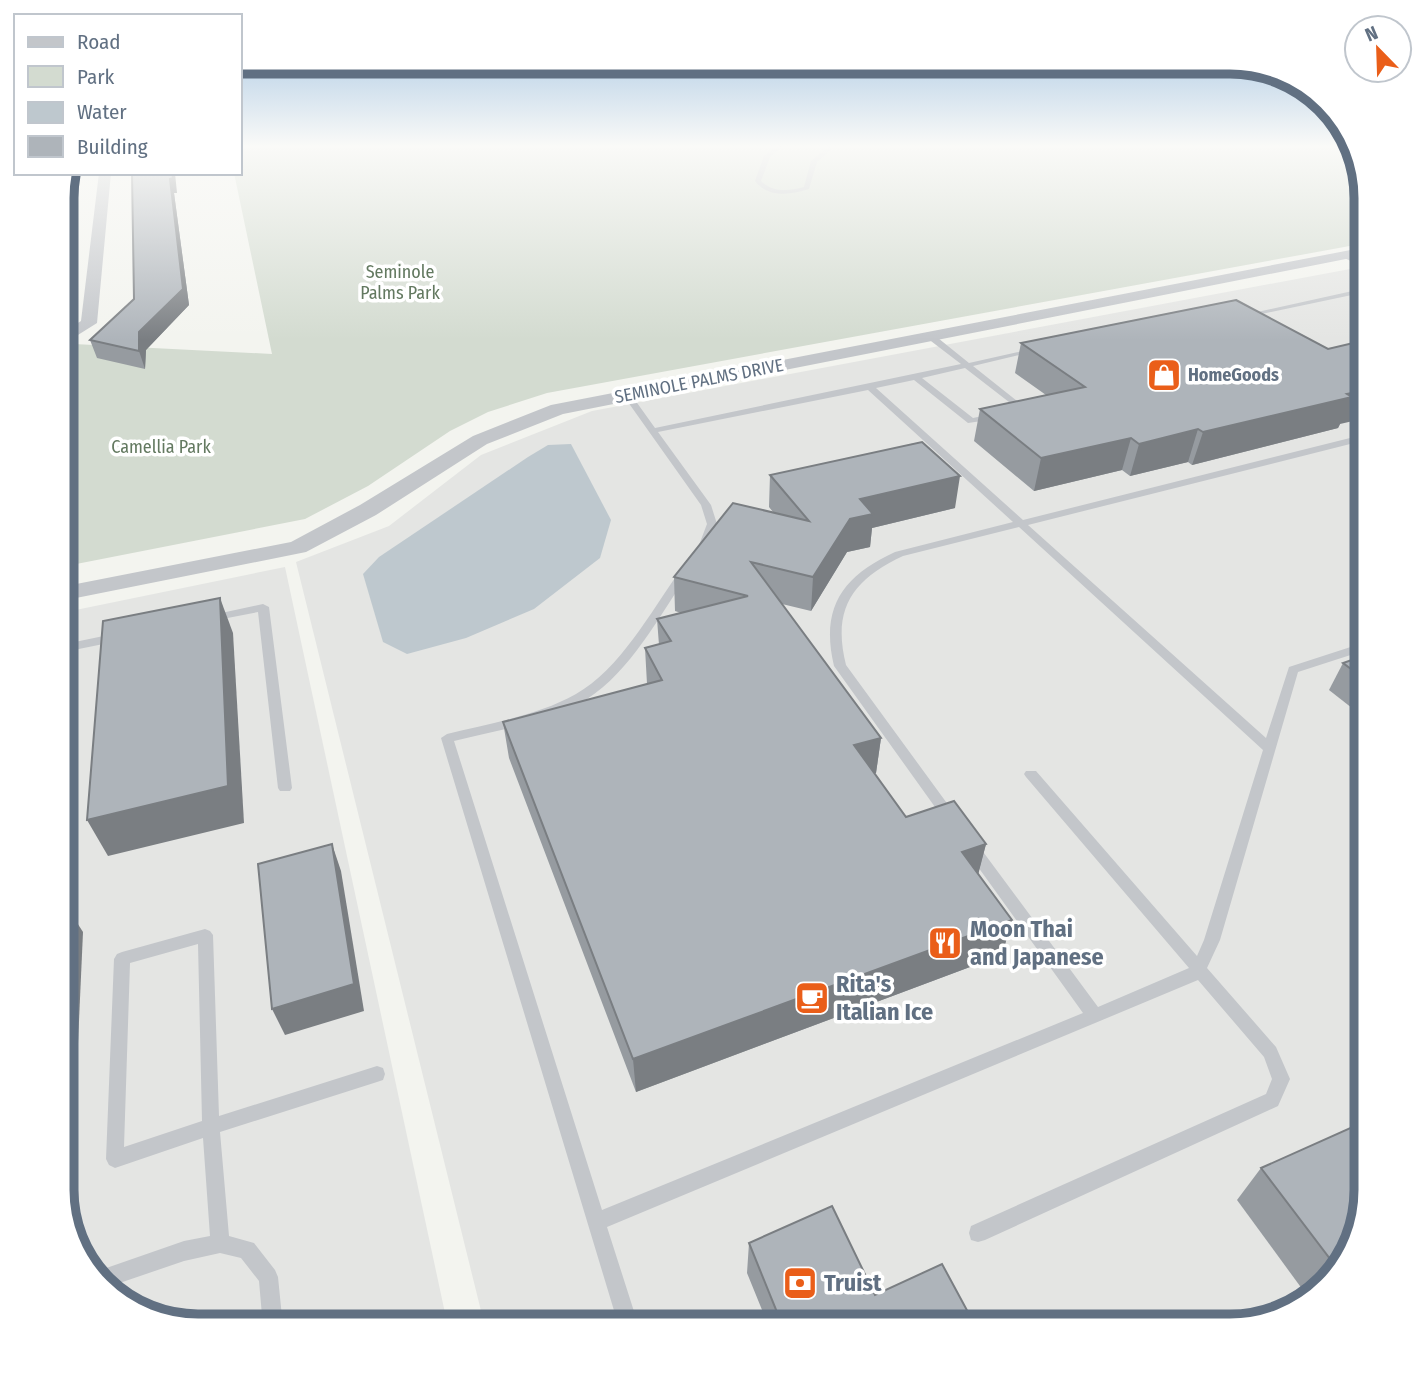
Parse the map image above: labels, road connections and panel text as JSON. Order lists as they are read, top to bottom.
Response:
{
  "streets": {
    "street": ["SEMINOLE PALMS DRIVE"]
  },
  "parks": ["Seminole Palms Park", "Camellia Park"],
  "places": {
    "shop": ["HomeGoods"],
    "restaurant": ["Moon Thai and Japanese"],
    "cafe": ["Rita's Italian Ice"],
    "bank": ["Truist"]
  },
  "legend": [
    "Road",
    "Park",
    "Water",
    "Building"
  ],
  "north": "top left"
}
